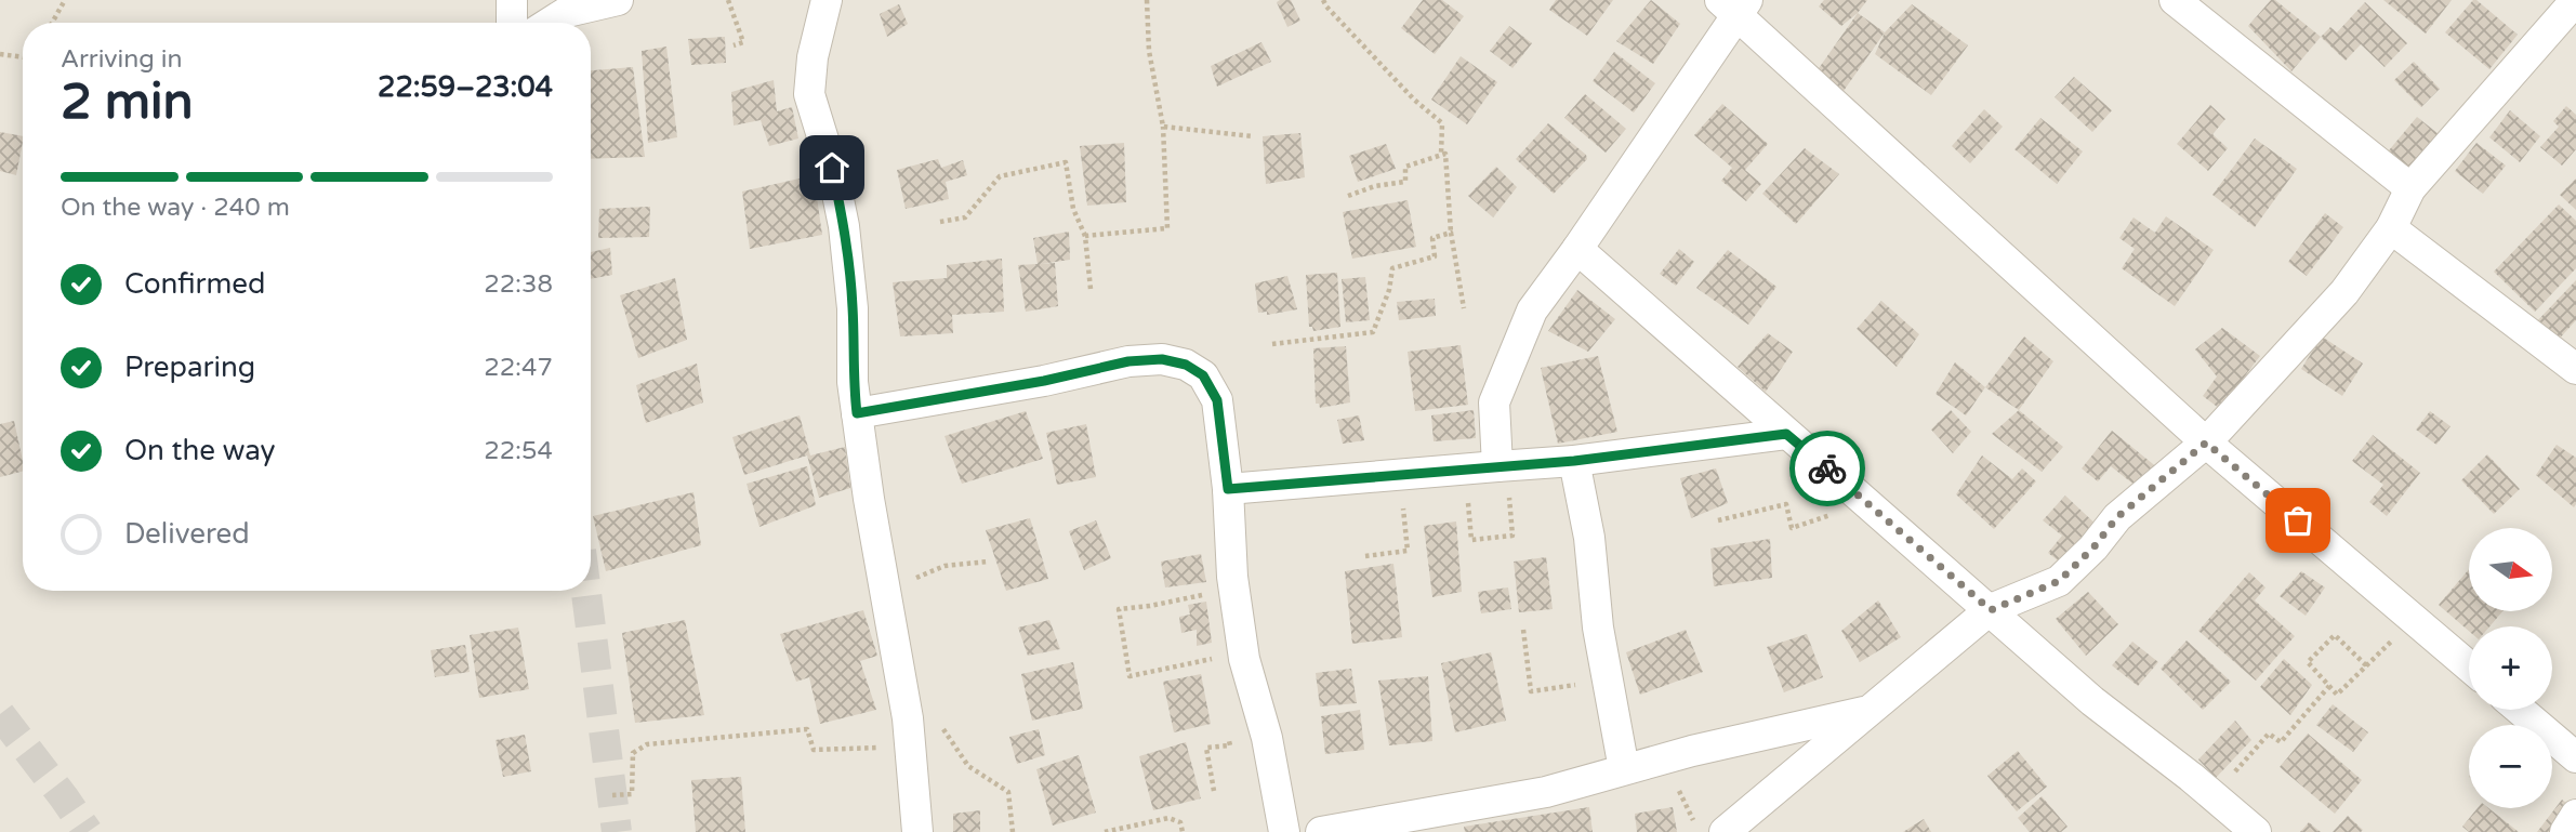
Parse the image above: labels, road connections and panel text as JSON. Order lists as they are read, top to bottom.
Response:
{
  "north": "right",
  "page": {
    "heading": ["2 min", "Arriving in", "22:59–23:04"],
    "bar": "On the way · 240 m",
    "list": [
      ["Confirmed", "22:38"],
      ["Preparing", "22:47"],
      ["On the way", "22:54"],
      "Delivered"
    ],
    "map_buttons": ["+", "−"]
  }
}
